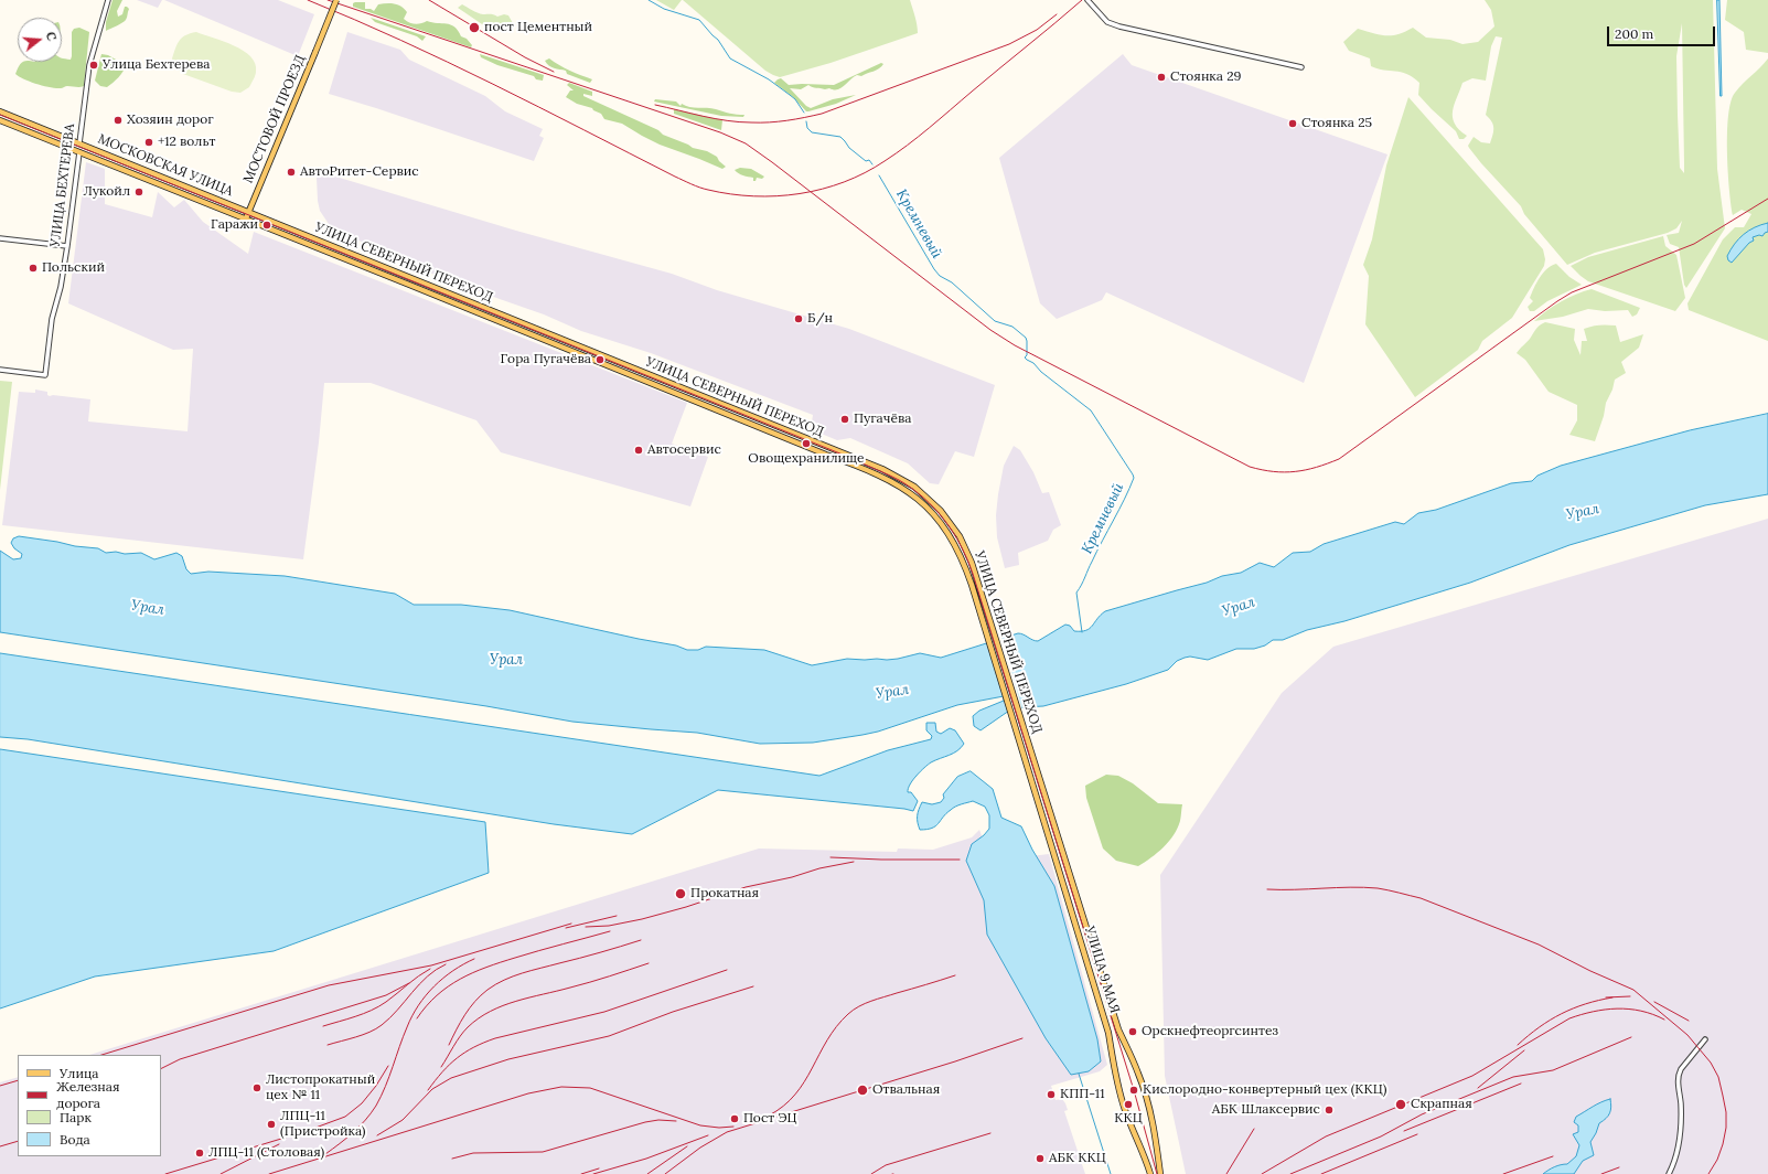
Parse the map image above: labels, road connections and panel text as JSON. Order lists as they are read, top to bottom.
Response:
{
  "streets": {
    "main road": [
      "МОСТОВОЙ ПРОЕЗД",
      "МОСКОВСКАЯ УЛИЦА",
      "УЛИЦА БЕХТЕРЕВА",
      "УЛИЦА СЕВЕРНЫЙ ПЕРЕХОД",
      "УЛИЦА 9 МАЯ"
    ]
  },
  "crossings": [
    ["МОСТОВОЙ ПРОЕЗД", "МОСКОВСКАЯ УЛИЦА"],
    ["МОСТОВОЙ ПРОЕЗД", "УЛИЦА СЕВЕРНЫЙ ПЕРЕХОД"],
    ["МОСКОВСКАЯ УЛИЦА", "УЛИЦА БЕХТЕРЕВА"],
    ["МОСКОВСКАЯ УЛИЦА", "УЛИЦА СЕВЕРНЫЙ ПЕРЕХОД"],
    ["УЛИЦА СЕВЕРНЫЙ ПЕРЕХОД", "УЛИЦА 9 МАЯ"]
  ],
  "water": ["Кремневый", "Урал"],
  "places": [
    "пост Цементный",
    "Улица Бехтерева",
    "Стоянка 29",
    "Хозяин дорог",
    "Стоянка 25",
    "+12 вольт",
    "АвтоРитет-Сервис",
    "Лукойл",
    "Гаражи",
    "Польский",
    "Б/н",
    "Гора Пугачёва",
    "Пугачёва",
    "Овощехранилище",
    "Автосервис",
    "Прокатная",
    "Орскнефтеоргсинтез",
    "Листопрокатный цех № 11",
    "Отвальная",
    "Кислородно-конвертерный цех (ККЦ)",
    "КПП-11",
    "ККЦ",
    "Скрапная",
    "АБК Шлаксервис",
    "Пост ЭЦ",
    "ЛПЦ-11 (Пристройка)",
    "ЛПЦ-11 (Столовая)",
    "АБК ККЦ"
  ],
  "legend": [
    "Улица",
    "Железная дорога",
    "Парк",
    "Вода"
  ],
  "scale_bar": "200 m",
  "north": "right"
}
